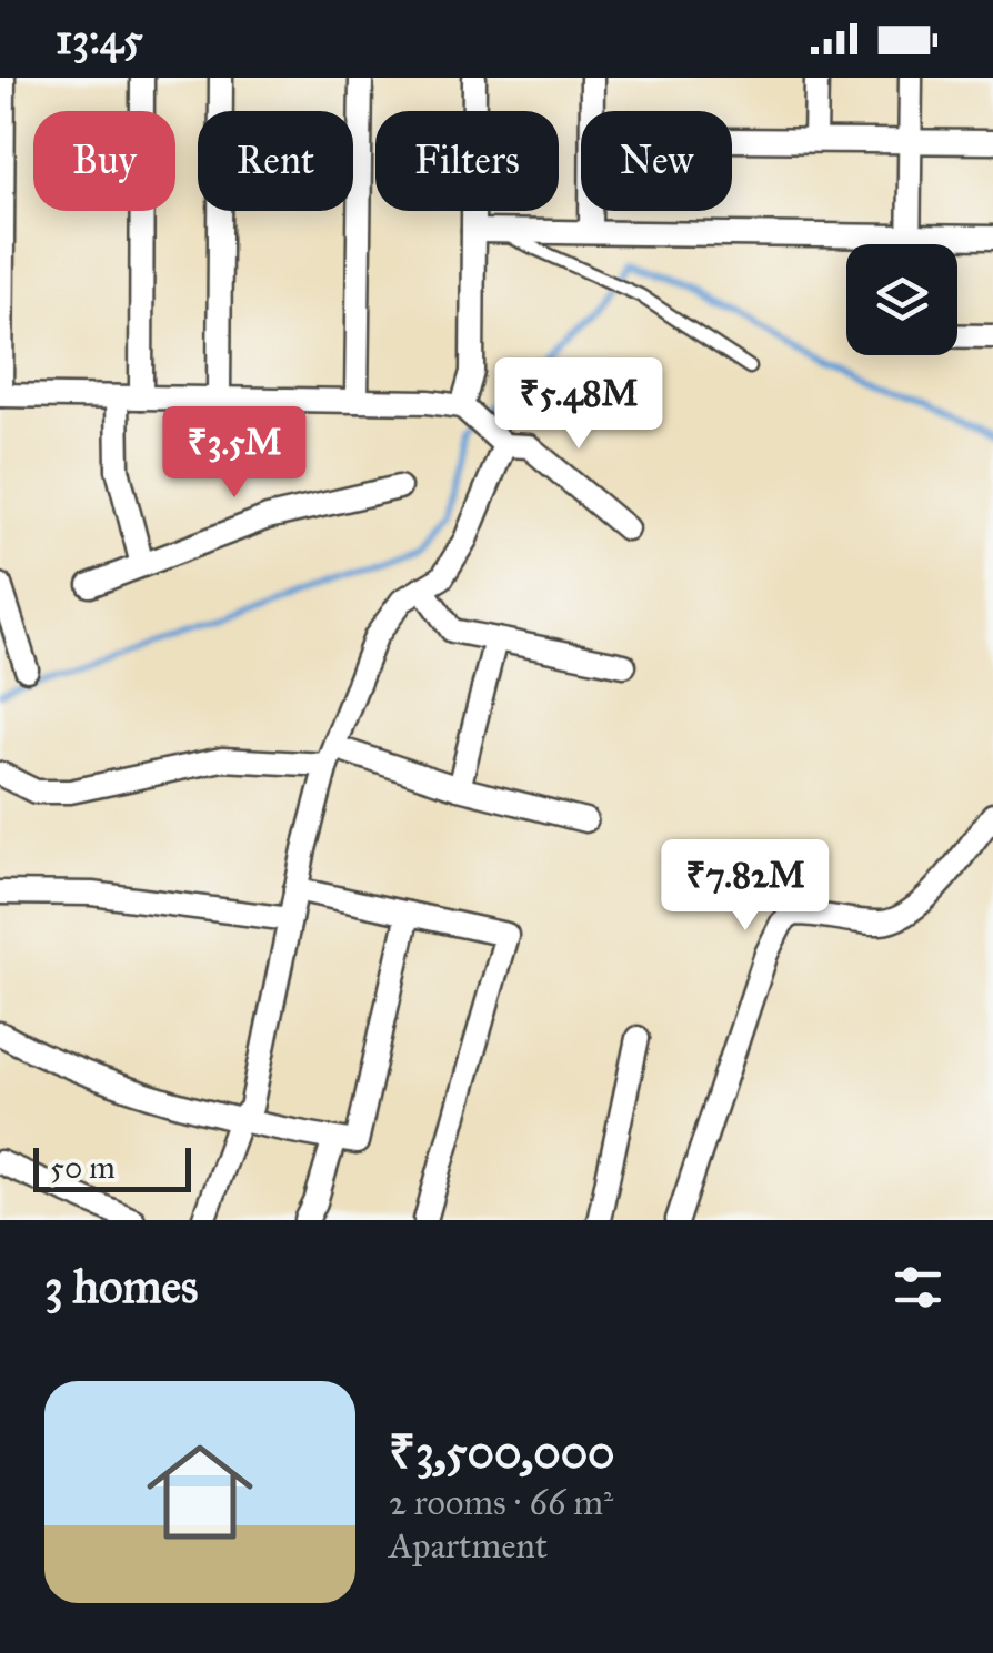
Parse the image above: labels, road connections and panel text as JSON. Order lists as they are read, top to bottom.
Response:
{
  "scale_bar": "50 m",
  "page": {
    "status": "13:45",
    "chip": [
      "Buy",
      "Rent",
      "Filters",
      "New"
    ],
    "price": ["₹5.48M", "₹3.5M", "₹7.82M"],
    "scale": "50 m",
    "heading": "3 homes",
    "list": [
      {
        "name": "₹3,500,000",
        "note": "2 rooms · 66 m² · Apartment"
      }
    ]
  }
}
